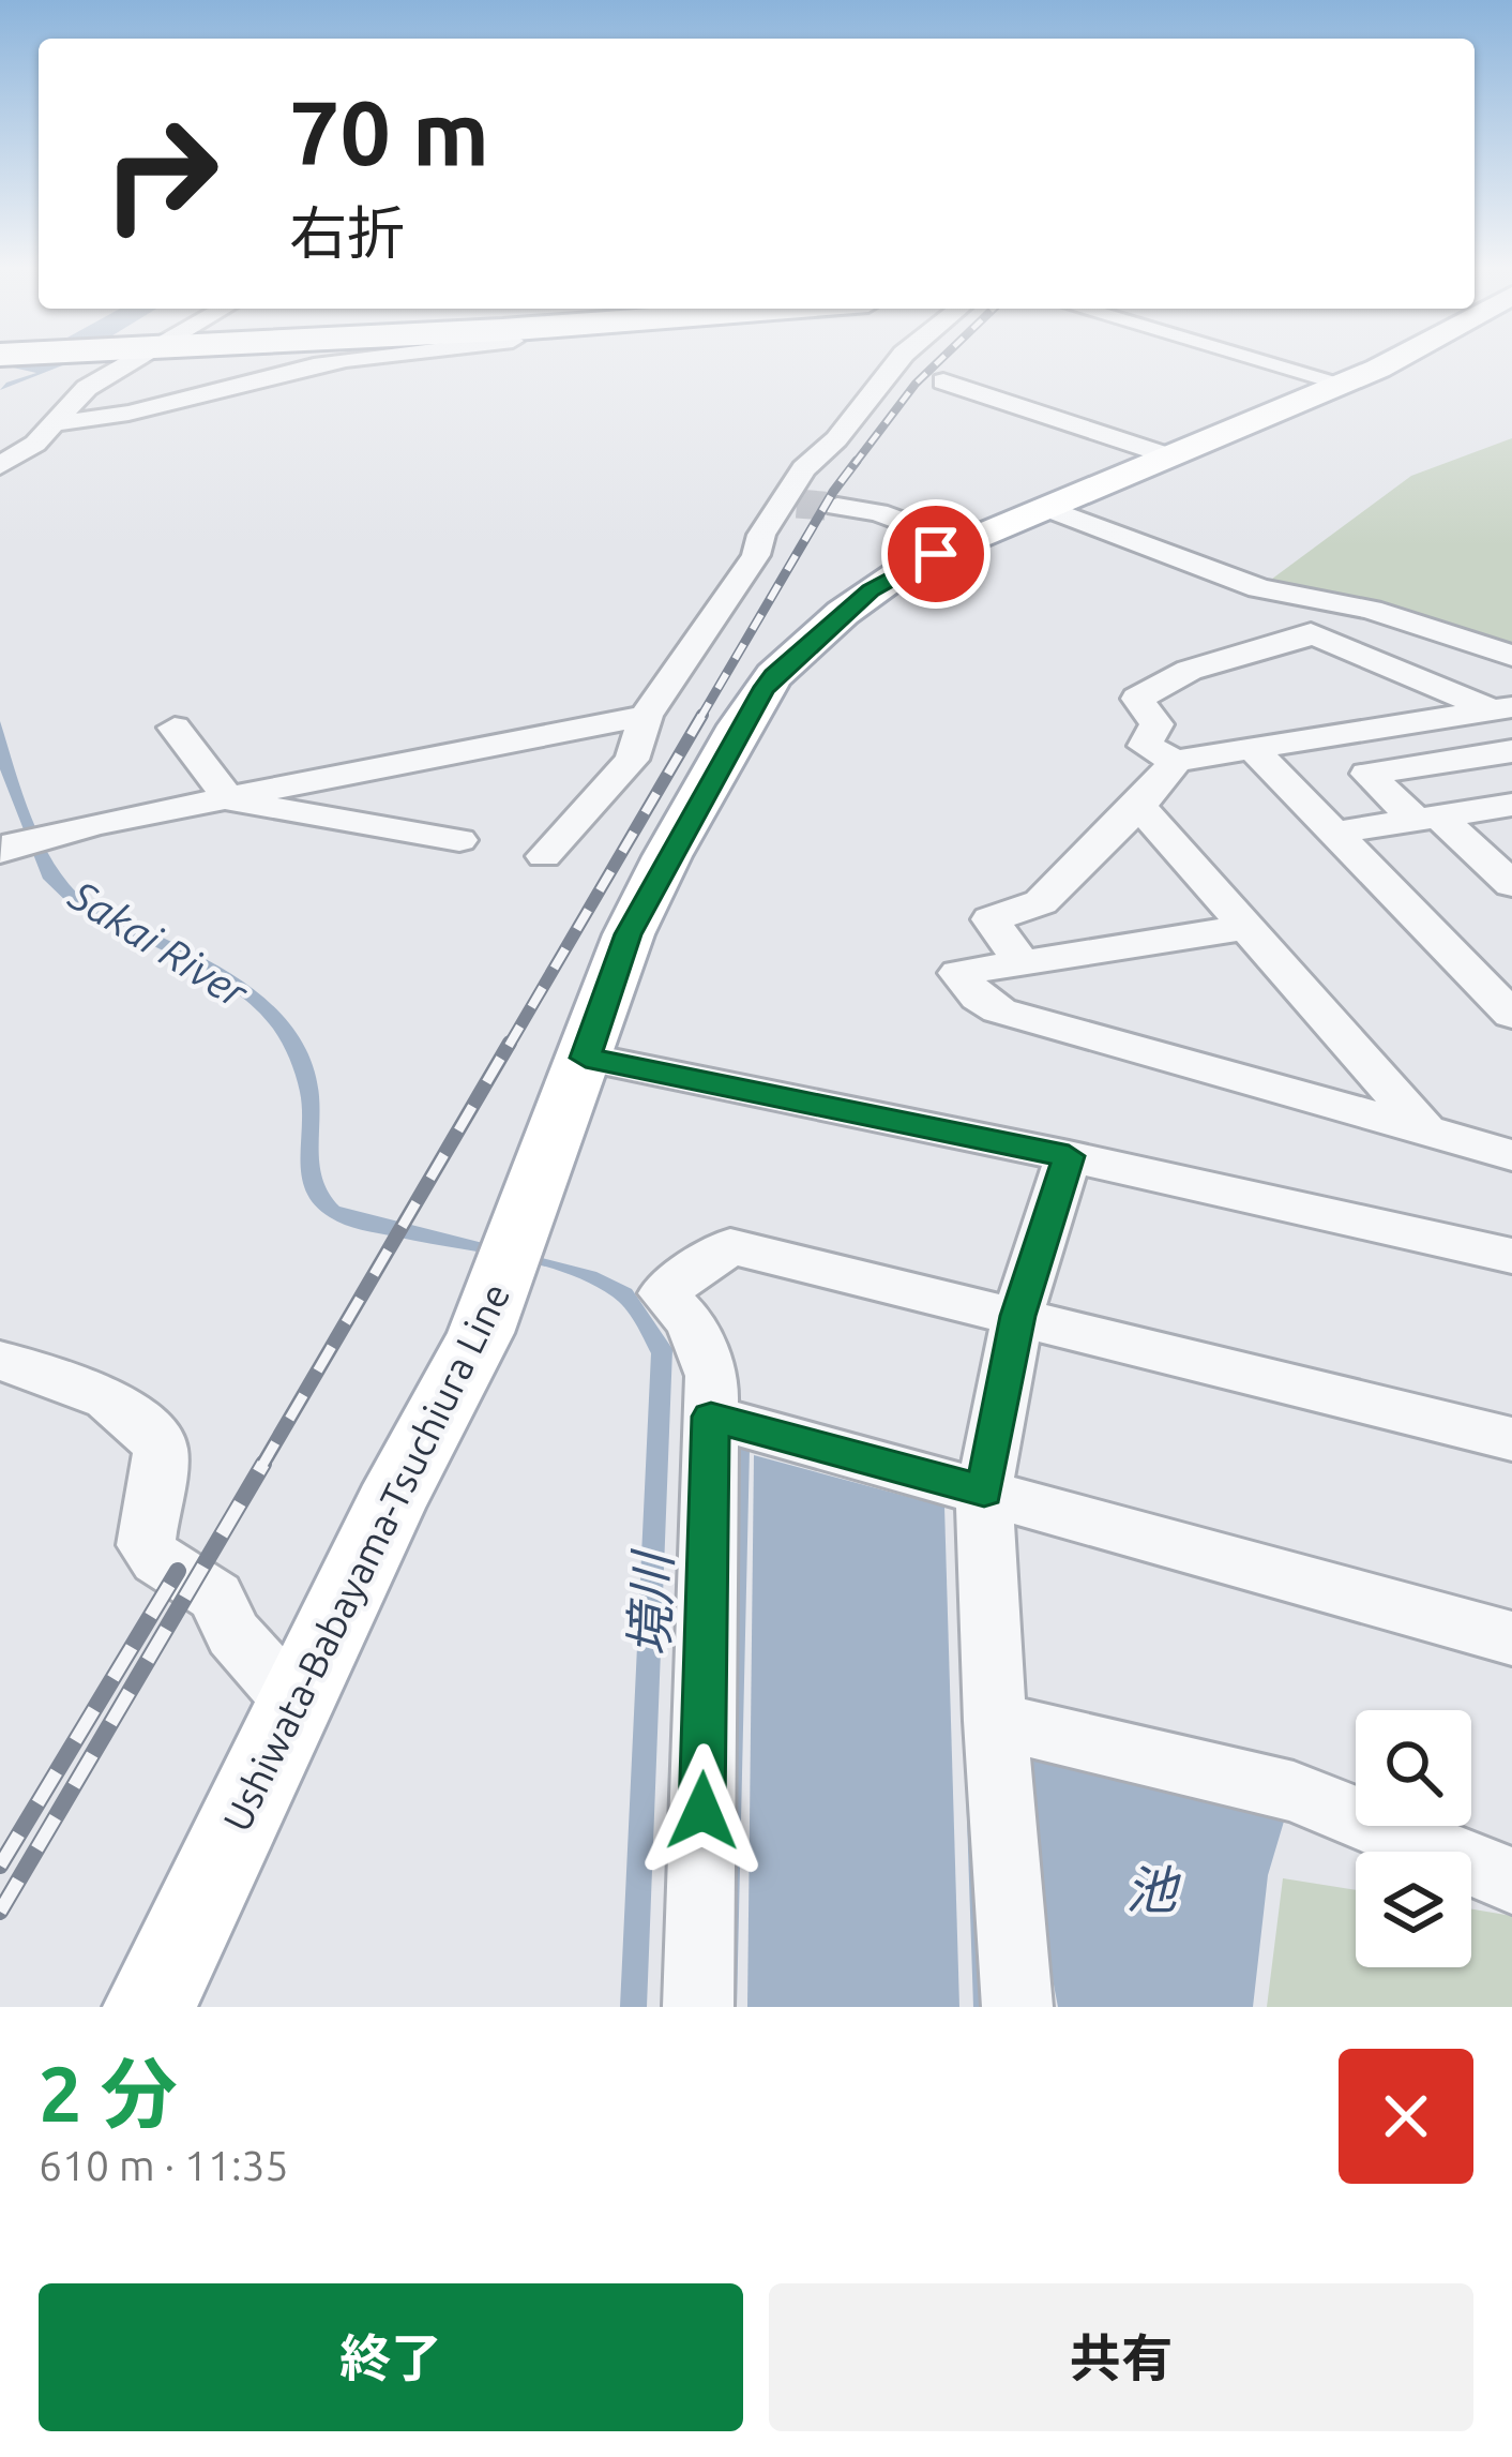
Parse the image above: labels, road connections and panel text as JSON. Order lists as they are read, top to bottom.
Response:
{
  "streets": {
    "main road": ["Ushiwata-Babayama-Tsuchiura Line"]
  },
  "water": ["Sakai River", "境川", "池"],
  "page": {
    "turn": ["70 m", "右折"],
    "heading": ["2 分", "610 m · 11:35"],
    "buttons": ["終了", "共有"]
  }
}
